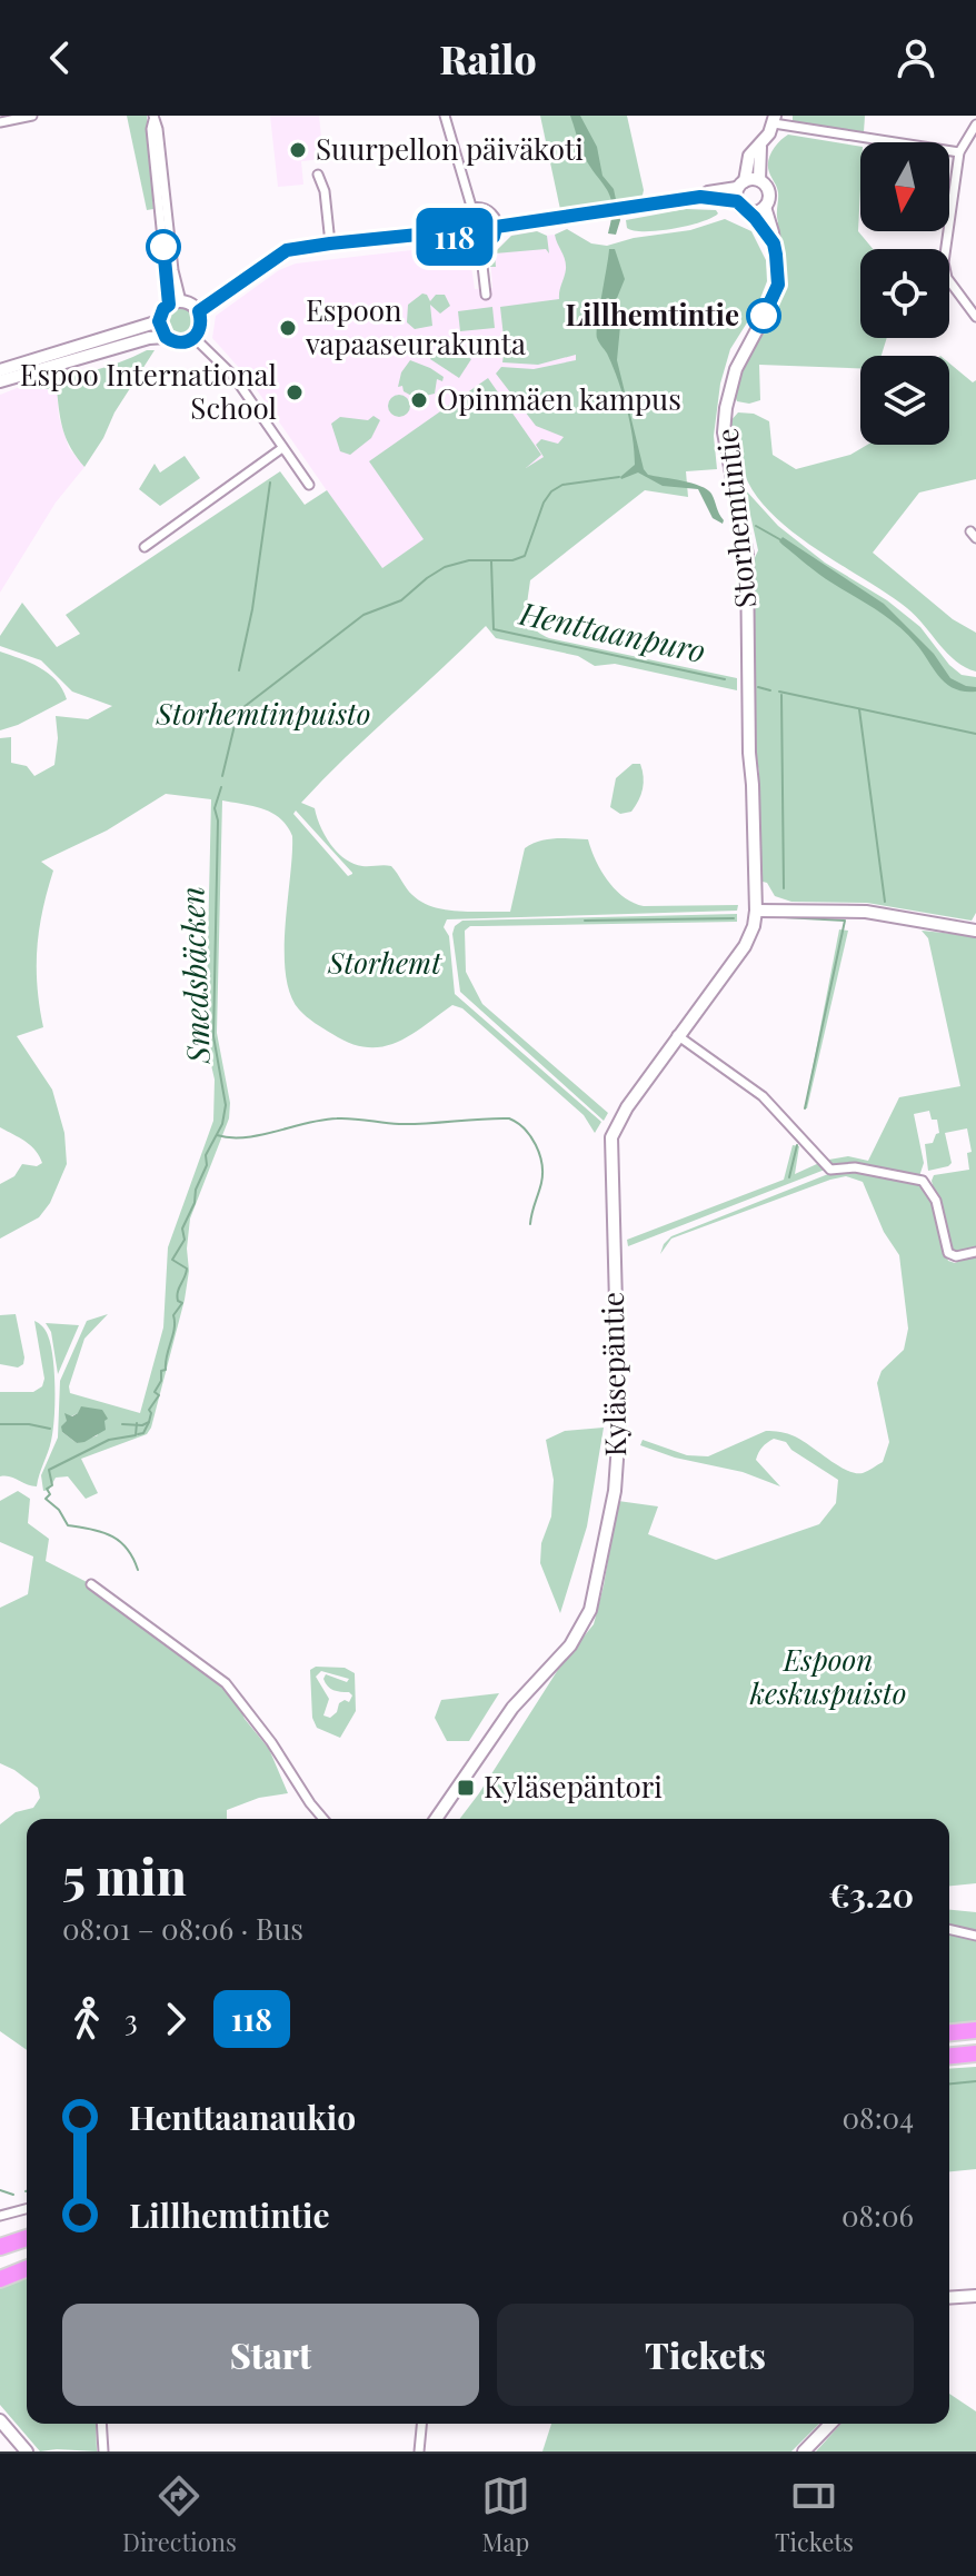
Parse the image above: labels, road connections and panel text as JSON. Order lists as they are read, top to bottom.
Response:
{
  "streets": {
    "main road": ["Storhemtintie", "Kyläsepäntie"]
  },
  "crossings": [
    ["Storhemtintie", "Kyläsepäntie"]
  ],
  "water": ["Henttaanpuro", "Smedsbäcken"],
  "parks": ["Storhemtinpuisto", "Storhemt", "Espoon keskuspuisto"],
  "places": {
    "other": [
      "Suurpellon päiväkoti",
      "Lillhemtintie",
      "Espoon vapaaseurakunta",
      "Espoo International School",
      "Opinmäen kampus"
    ],
    "transit": ["Kyläsepäntori"]
  },
  "lines": ["bus line 118"],
  "north": "bottom",
  "page": {
    "header": "Railo",
    "on_map": "118",
    "heading": ["5 min", "08:01 – 08:06 · Bus", "€3.20"],
    "legs": ["3", "118"],
    "list": [
      {
        "name": "Henttaanaukio",
        "value": "08:04"
      },
      {
        "name": "Lillhemtintie",
        "value": "08:06"
      }
    ],
    "buttons": ["Start", "Tickets"],
    "tabs": ["Directions", "Map", "Tickets"]
  }
}
